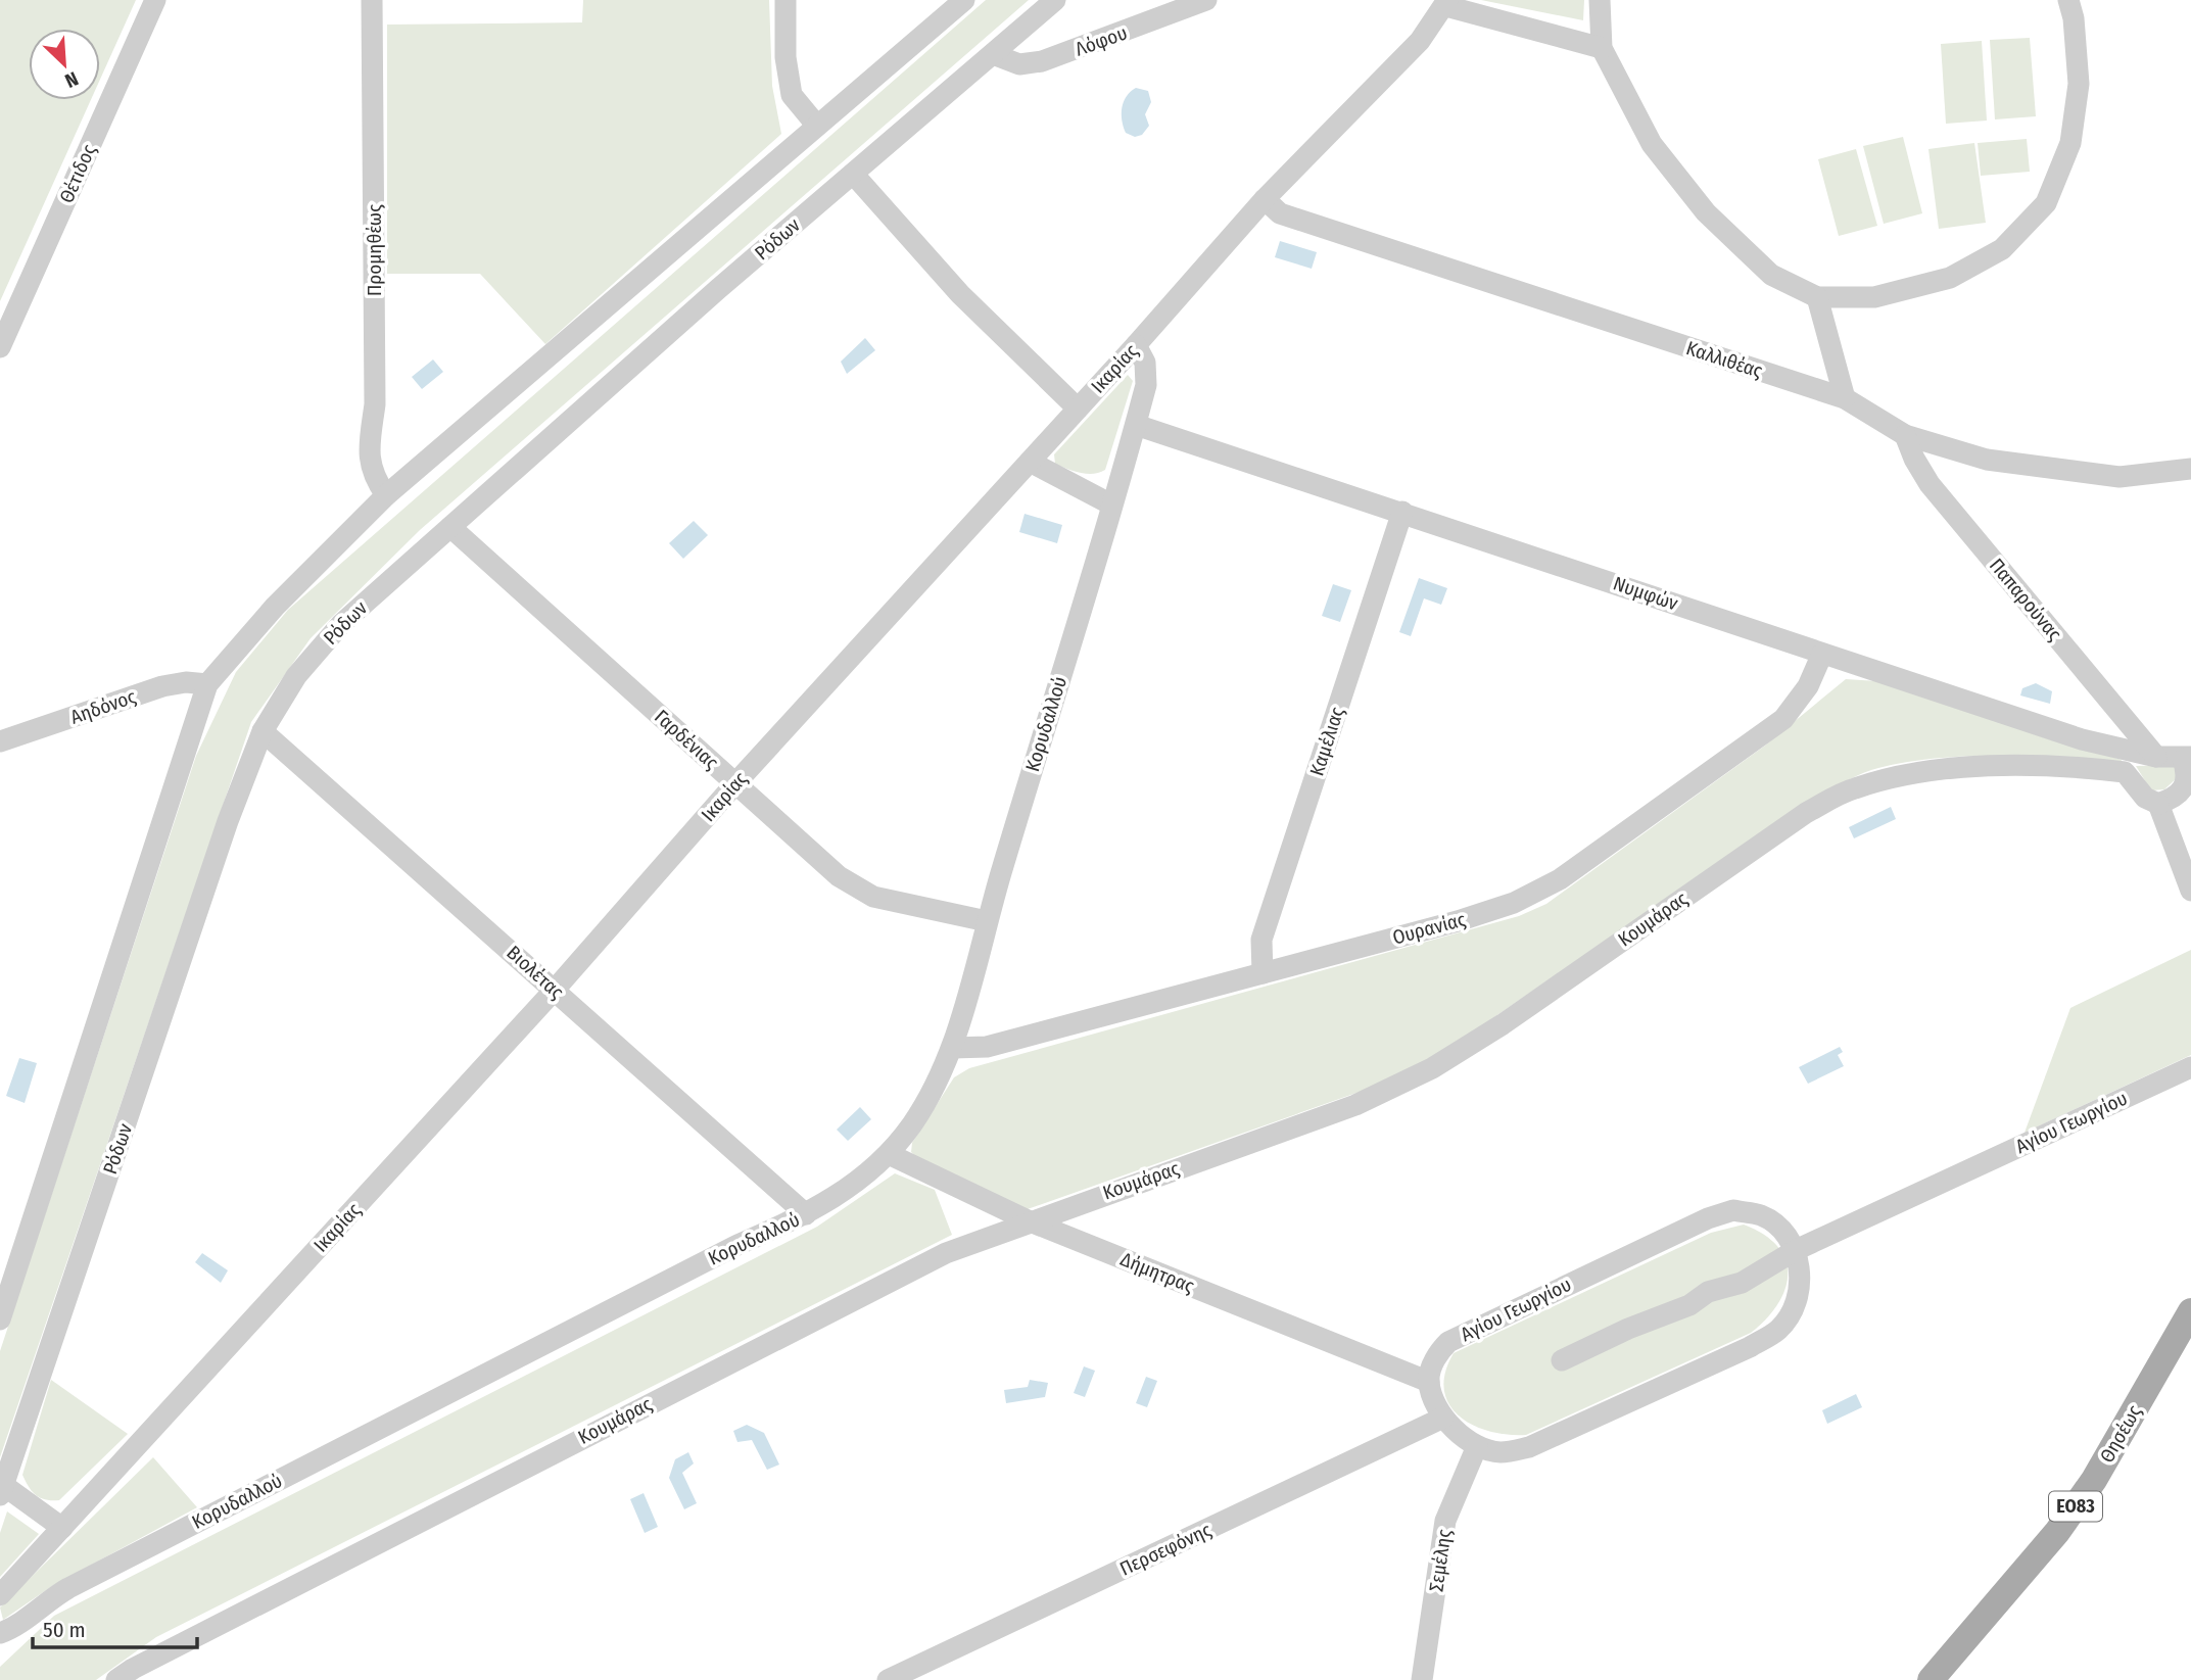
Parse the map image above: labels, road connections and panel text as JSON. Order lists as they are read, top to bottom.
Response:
{
  "streets": {
    "main road": ["Θησέως", "ΕΟ83"],
    "street": [
      "Λόφου",
      "Θέτιδος",
      "Ρόδων",
      "Προμηθέως",
      "Καλλιθέας",
      "Ικαρίας",
      "Νυμφών",
      "Παπαρούνας",
      "Αηδόνος",
      "Κορυδαλλού",
      "Γαρδένιας",
      "Καμέλιας",
      "Κουμάρας",
      "Ουρανίας",
      "Βιολέτας",
      "Αγίου Γεωργίου",
      "Δήμητρας",
      "Περσεφόνης",
      "Σεμέλης"
    ]
  },
  "crossings": [
    ["Λόφου", "Ρόδων"],
    ["Ρόδων", "Γαρδένιας"],
    ["Ρόδων", "Βιολέτας"],
    ["Καλλιθέας", "Ικαρίας"],
    ["Καλλιθέας", "Παπαρούνας"],
    ["Ικαρίας", "Κορυδαλλού"],
    ["Ικαρίας", "Γαρδένιας"],
    ["Ικαρίας", "Βιολέτας"],
    ["Νυμφών", "Παπαρούνας"],
    ["Νυμφών", "Κορυδαλλού"],
    ["Νυμφών", "Καμέλιας"],
    ["Νυμφών", "Ουρανίας"],
    ["Κορυδαλλού", "Γαρδένιας"],
    ["Κορυδαλλού", "Ουρανίας"],
    ["Κορυδαλλού", "Βιολέτας"],
    ["Κορυδαλλού", "Δήμητρας"],
    ["Καμέλιας", "Ουρανίας"],
    ["Κουμάρας", "Δήμητρας"],
    ["Αγίου Γεωργίου", "Δήμητρας"]
  ],
  "scale_bar": "50 m",
  "north": "bottom right"
}
